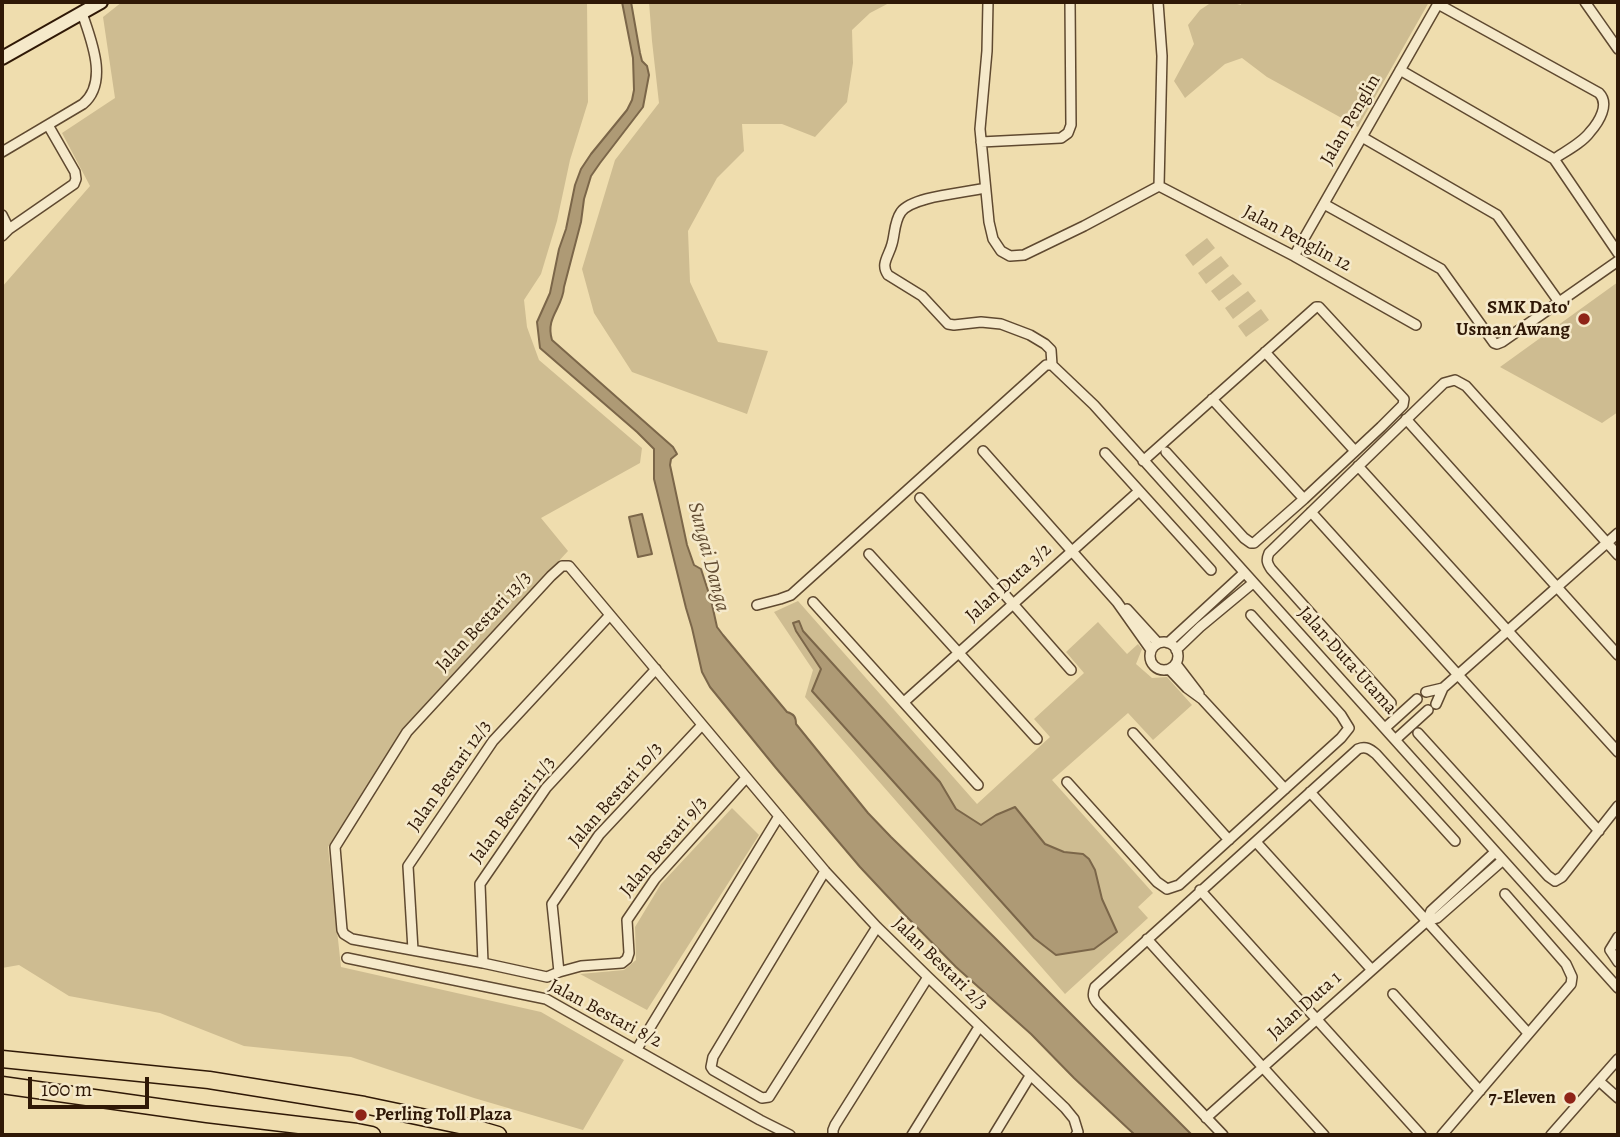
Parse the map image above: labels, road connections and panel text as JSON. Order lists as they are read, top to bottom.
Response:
{
  "streets": {
    "street": [
      "Jalan Penglin",
      "Jalan Penglin 12",
      "Jalan Duta 3/2",
      "Jalan Bestari 13/3",
      "Jalan Duta Utama",
      "Jalan Bestari 12/3",
      "Jalan Bestari 10/3",
      "Jalan Bestari 11/3",
      "Jalan Bestari 9/3",
      "Jalan Bestari 2/3",
      "Jalan Duta 1",
      "Jalan Bestari 8/2"
    ]
  },
  "crossings": [
    ["Jalan Penglin", "Jalan Penglin 12"],
    ["Jalan Bestari 13/3", "Jalan Bestari 12/3"],
    ["Jalan Bestari 13/3", "Jalan Bestari 10/3"],
    ["Jalan Bestari 13/3", "Jalan Bestari 11/3"],
    ["Jalan Bestari 13/3", "Jalan Bestari 9/3"],
    ["Jalan Bestari 13/3", "Jalan Bestari 2/3"],
    ["Jalan Duta Utama", "Jalan Duta 1"],
    ["Jalan Bestari 10/3", "Jalan Bestari 9/3"]
  ],
  "water": ["Sungai Danga"],
  "places": ["SMK Dato' Usman Awang", "7-Eleven", "Perling Toll Plaza"],
  "scale_bar": "100 m"
}
